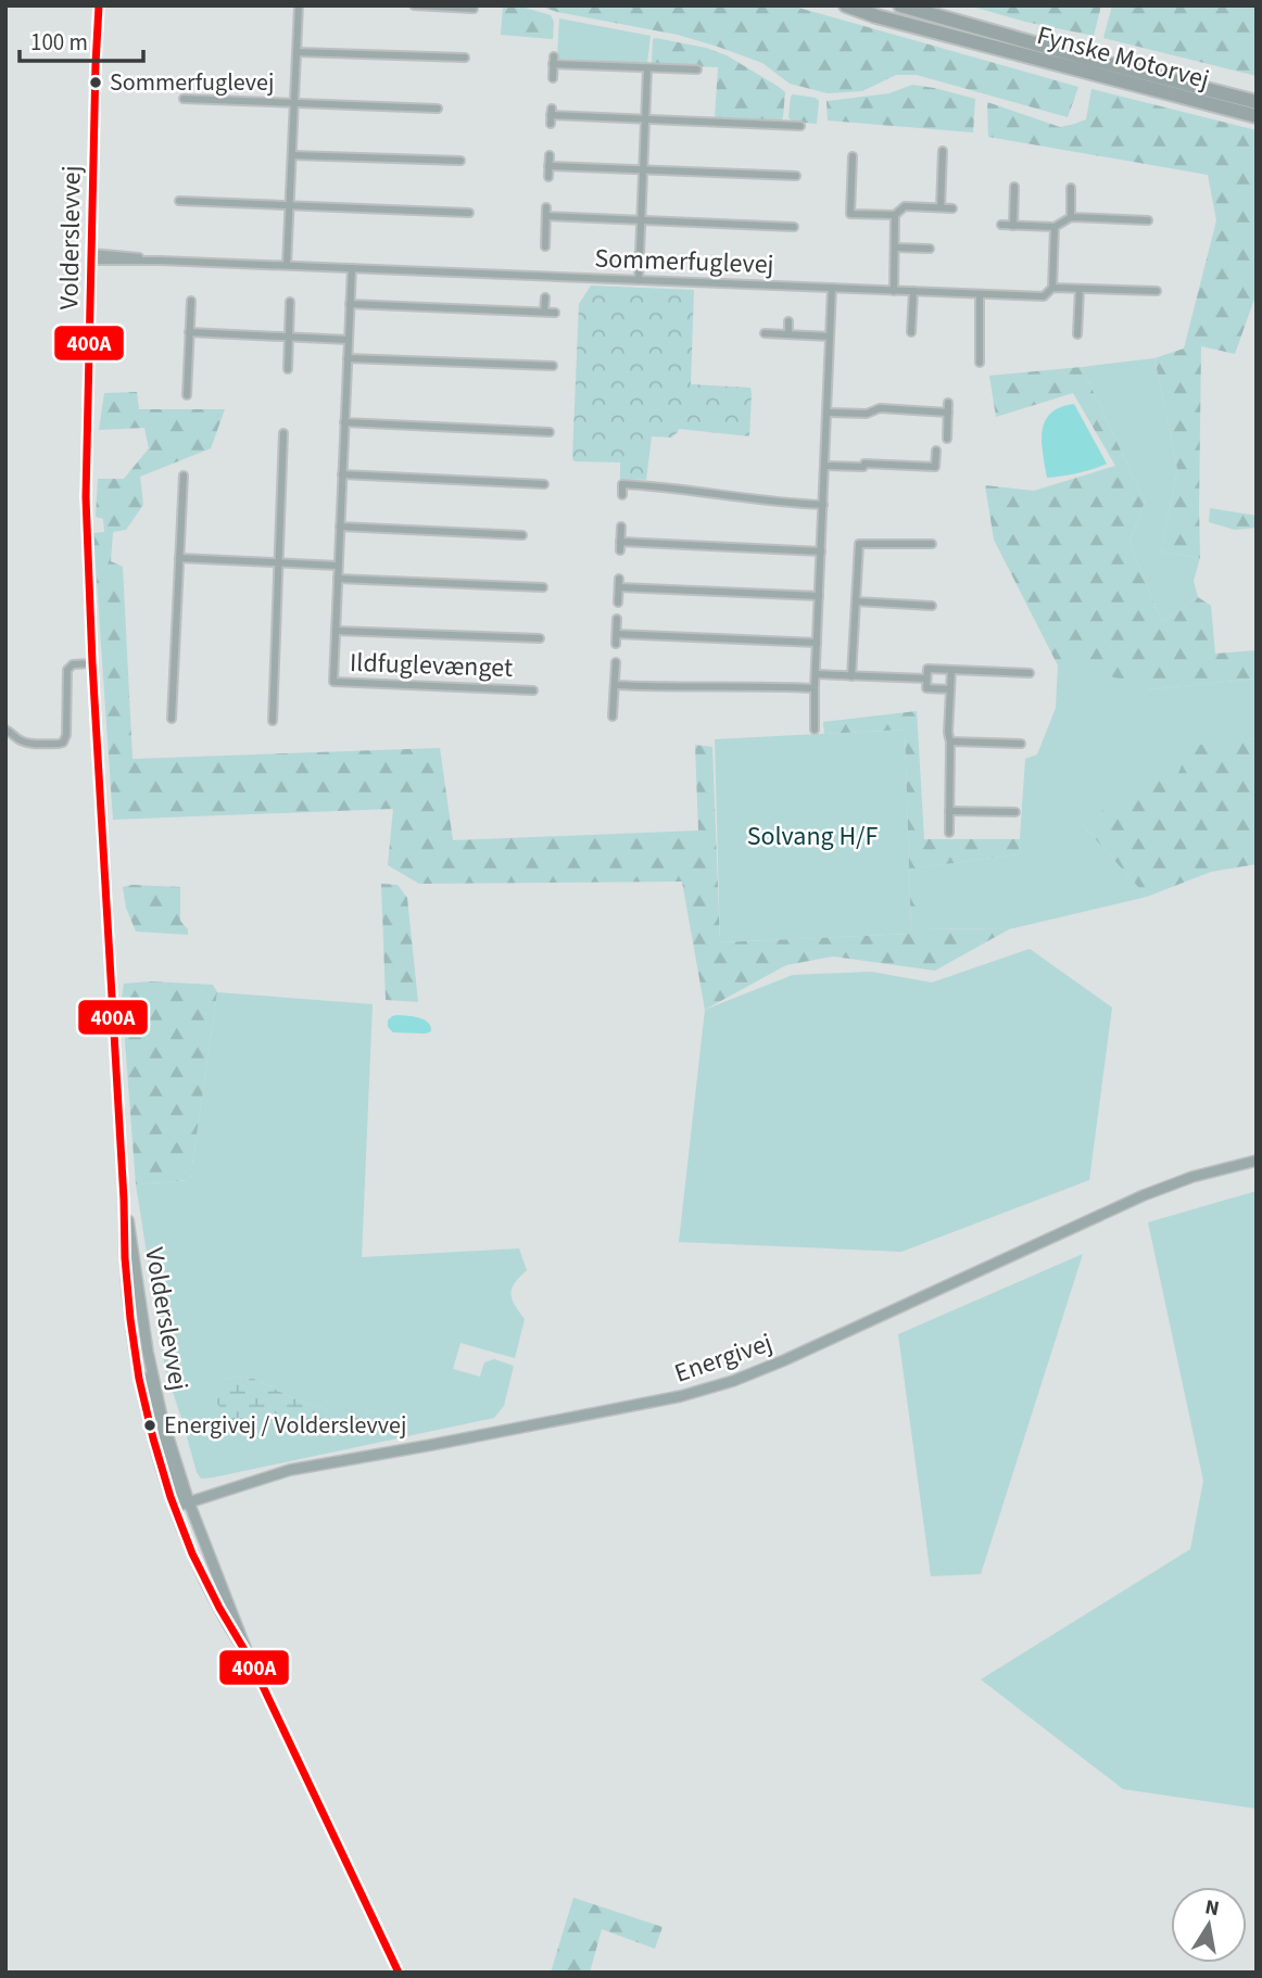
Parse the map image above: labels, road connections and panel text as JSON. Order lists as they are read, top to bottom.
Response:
{
  "streets": {
    "highway": ["Fynske Motorvej"],
    "street": [
      "Volderslevvej",
      "Sommerfuglevej",
      "Ildfuglevænget",
      "Energivej"
    ]
  },
  "crossings": [
    ["Volderslevvej", "Sommerfuglevej"],
    ["Volderslevvej", "Energivej"],
    ["Sommerfuglevej", "Ildfuglevænget"]
  ],
  "parks": ["Solvang H/F"],
  "places": ["Sommerfuglevej", "Energivej / Volderslevvej"],
  "lines": ["transit line 400A"],
  "scale_bar": "100 m",
  "north": "top"
}
